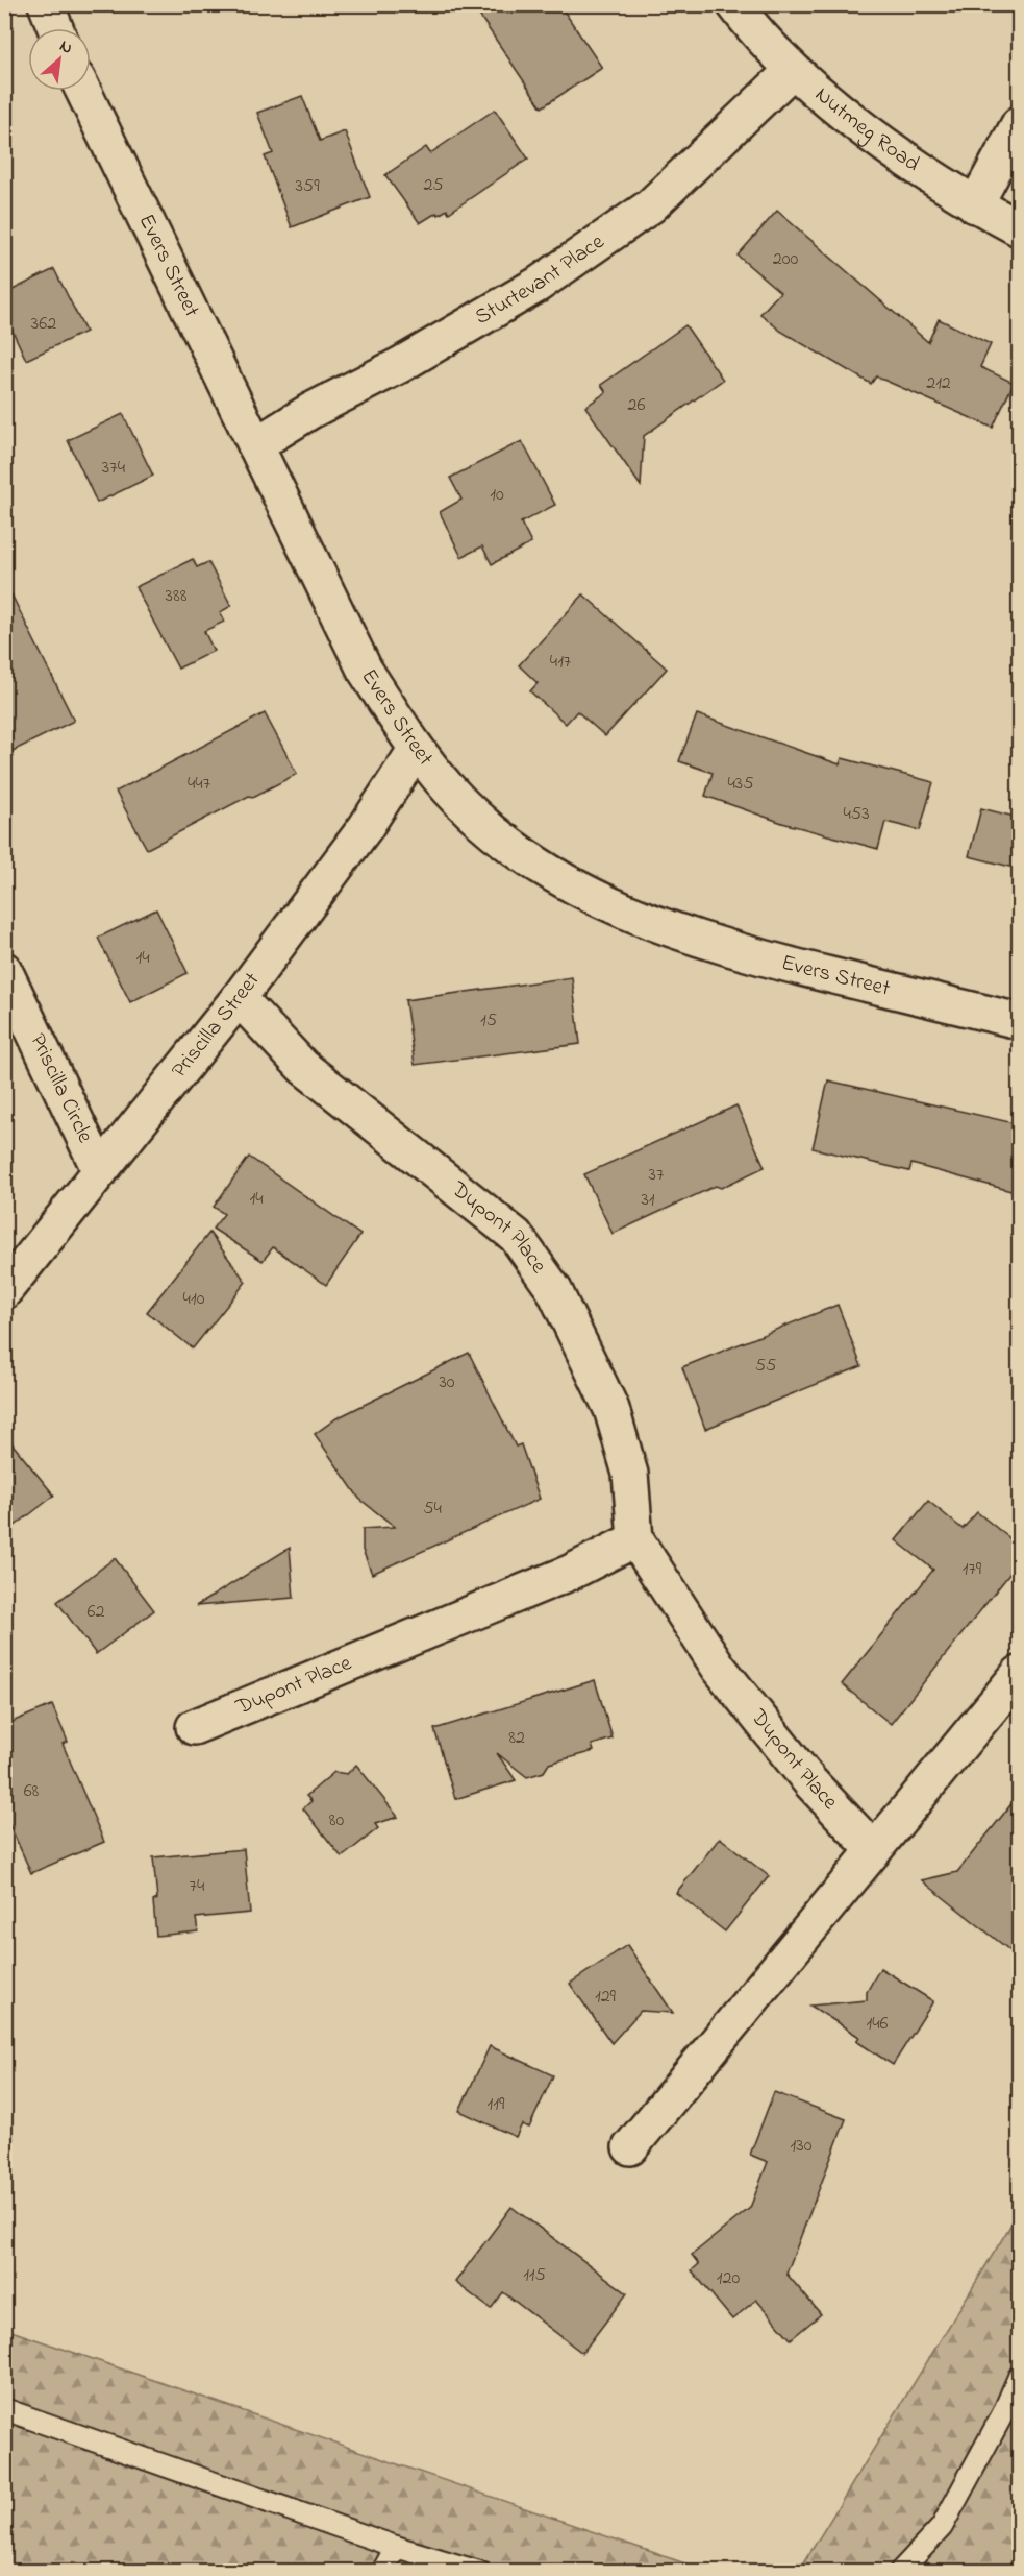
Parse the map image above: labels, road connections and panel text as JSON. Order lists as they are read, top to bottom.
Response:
{
  "streets": {
    "street": [
      "Nutmeg Road",
      "Evers Street",
      "Sturtevant Place",
      "Priscilla Street",
      "Priscilla Circle",
      "Dupont Place"
    ]
  },
  "crossings": [
    ["Nutmeg Road", "Sturtevant Place"],
    ["Evers Street", "Sturtevant Place"],
    ["Evers Street", "Priscilla Street"],
    ["Priscilla Street", "Priscilla Circle"],
    ["Priscilla Street", "Dupont Place"]
  ],
  "house_numbers": [
    "25",
    "359",
    "200",
    "362",
    "212",
    "26",
    "374",
    "10",
    "388",
    "417",
    "447",
    "435",
    "453",
    "14",
    "15",
    "37",
    "14",
    "31",
    "410",
    "55",
    "30",
    "54",
    "179",
    "62",
    "82",
    "68",
    "80",
    "74",
    "129",
    "146",
    "119",
    "130",
    "115",
    "120"
  ],
  "north": "top right"
}
